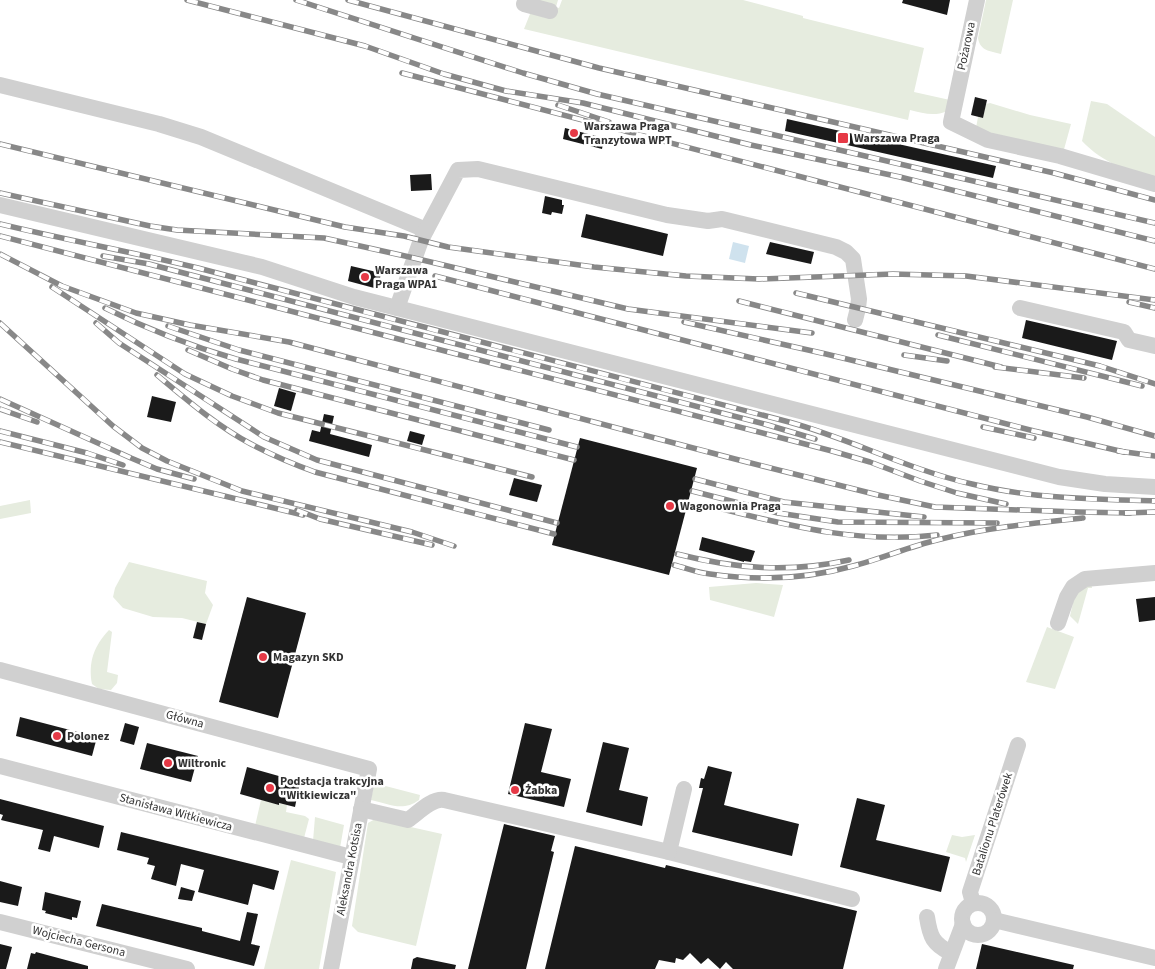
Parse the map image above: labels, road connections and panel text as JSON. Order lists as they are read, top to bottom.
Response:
{
  "streets": {
    "street": [
      "Pożarowa",
      "Główna",
      "Stanisława Witkiewicza",
      "Batalionu Platerówek",
      "Aleksandra Kotsisa",
      "Wojciecha Gersona"
    ]
  },
  "crossings": [
    ["Główna", "Aleksandra Kotsisa"],
    ["Stanisława Witkiewicza", "Aleksandra Kotsisa"]
  ],
  "places": {
    "other": [
      "Warszawa Praga Tranzytowa WPT",
      "Warszawa Praga WPA1",
      "Wagonownia Praga",
      "Magazyn SKD",
      "Polonez",
      "Wiltronic",
      "Podstacja trakcyjna \"Witkiewicza\"",
      "Żabka"
    ],
    "transit": ["Warszawa Praga"]
  }
}
